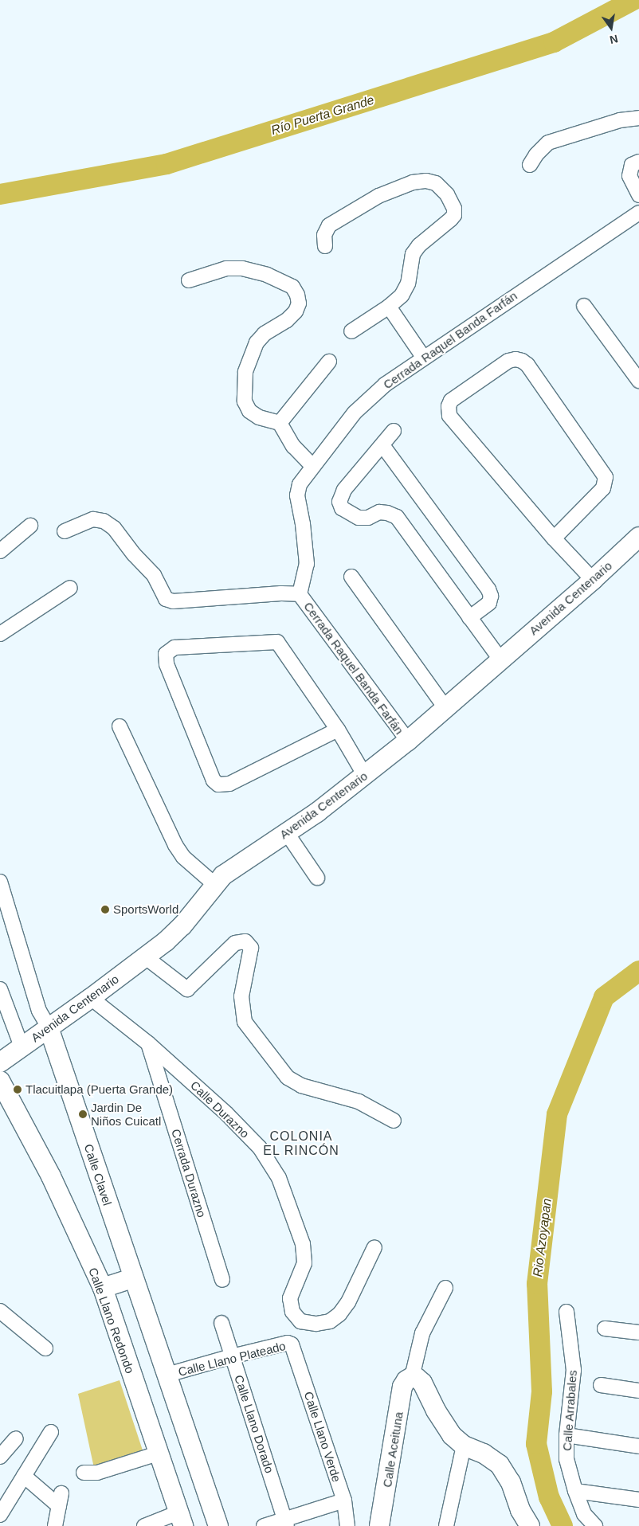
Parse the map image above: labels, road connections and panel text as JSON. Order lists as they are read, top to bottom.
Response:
{
  "streets": {
    "street": [
      "Cerrada Raquel Banda Farfán",
      "Avenida Centenario",
      "Calle Durazno",
      "Cerrada Durazno",
      "Calle Clavel",
      "Calle Llano Redondo",
      "Calle Llano Plateado",
      "Calle Arrabales",
      "Calle Llano Dorado",
      "Calle Llano Verde",
      "Calle Aceituna"
    ]
  },
  "crossings": [
    ["Cerrada Raquel Banda Farfán", "Avenida Centenario"],
    ["Avenida Centenario", "Calle Durazno"],
    ["Avenida Centenario", "Calle Clavel"],
    ["Calle Durazno", "Cerrada Durazno"],
    ["Calle Llano Plateado", "Calle Llano Dorado"],
    ["Calle Llano Plateado", "Calle Llano Verde"]
  ],
  "districts": ["COLONIA EL RINCÓN"],
  "water": ["Río Puerta Grande", "Rio Azoyapan"],
  "places": ["SportsWorld", "Tlacuitlapa (Puerta Grande)", "Jardin De Niños Cuicatl"],
  "north": "bottom"
}
